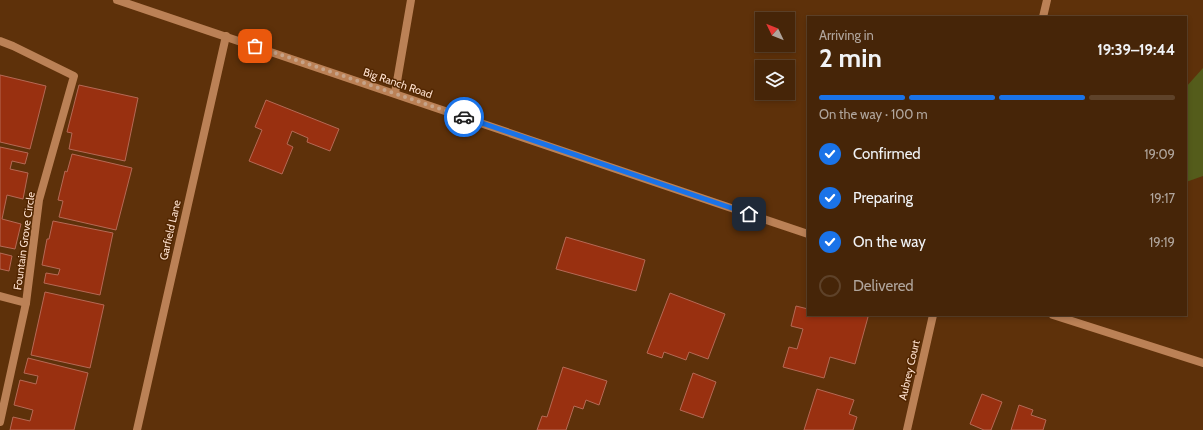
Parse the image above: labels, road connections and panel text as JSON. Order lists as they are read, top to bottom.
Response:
{
  "streets": {
    "street": [
      "Big Ranch Road",
      "Garfield Lane",
      "Fountain Grove Circle",
      "Aubrey Court"
    ]
  },
  "crossings": [
    ["Big Ranch Road", "Garfield Lane"]
  ],
  "north": "top left",
  "page": {
    "heading": ["2 min", "Arriving in", "19:39–19:44"],
    "bar": "On the way · 100 m",
    "list": [
      ["Confirmed", "19:09"],
      ["Preparing", "19:17"],
      ["On the way", "19:19"],
      "Delivered"
    ]
  }
}
